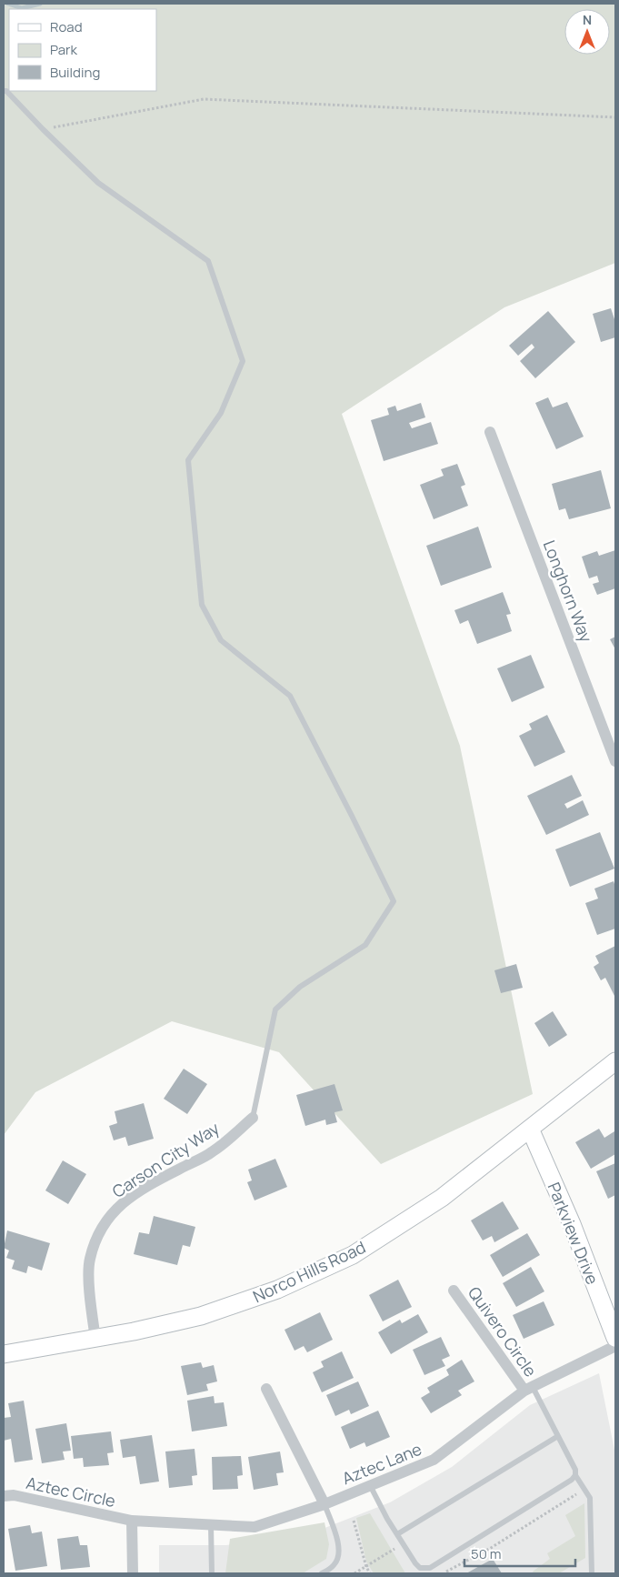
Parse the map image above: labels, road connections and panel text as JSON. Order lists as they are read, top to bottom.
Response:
{
  "streets": {
    "street": [
      "Longhorn Way",
      "Carson City Way",
      "Parkview Drive",
      "Norco Hills Road",
      "Quivero Circle",
      "Aztec Lane",
      "Aztec Circle"
    ]
  },
  "crossings": [
    ["Carson City Way", "Norco Hills Road"],
    ["Parkview Drive", "Norco Hills Road"],
    ["Quivero Circle", "Aztec Lane"],
    ["Aztec Lane", "Aztec Circle"]
  ],
  "legend": ["Road", "Park", "Building"],
  "scale_bar": "50 m",
  "north": "top"
}
